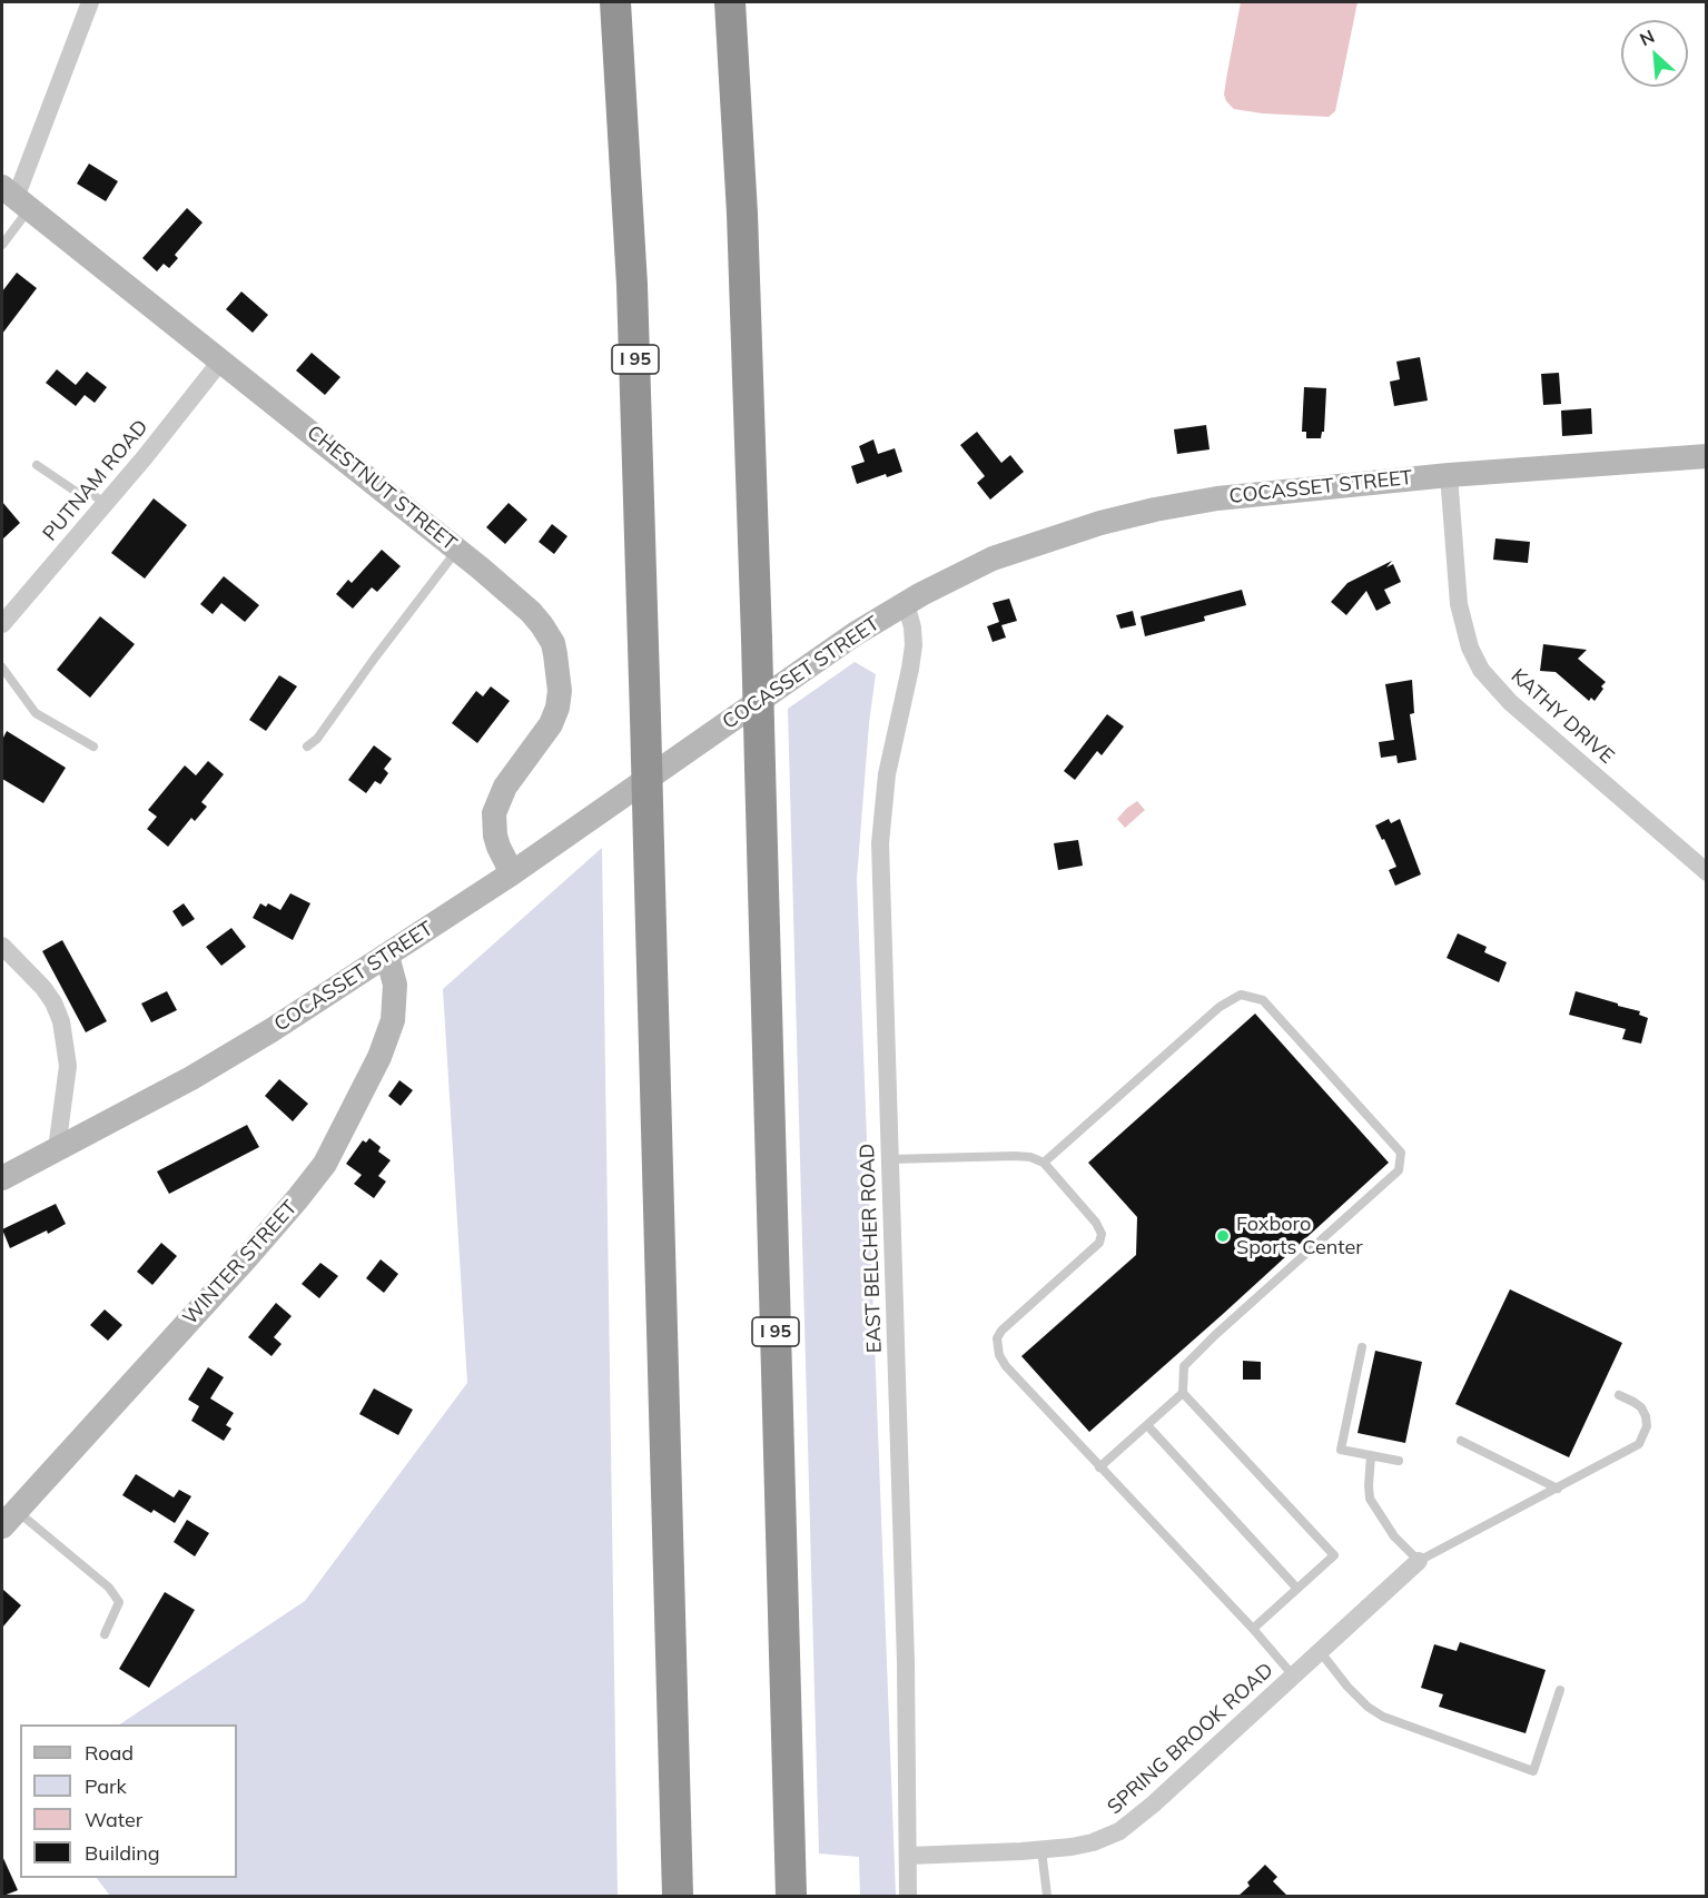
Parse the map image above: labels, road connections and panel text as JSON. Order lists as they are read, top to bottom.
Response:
{
  "streets": {
    "highway": ["I 95"],
    "main road": ["COCASSET STREET", "CHESTNUT STREET", "WINTER STREET"],
    "street": [
      "PUTNAM ROAD",
      "KATHY DRIVE",
      "EAST BELCHER ROAD",
      "SPRING BROOK ROAD"
    ]
  },
  "crossings": [
    ["PUTNAM ROAD", "CHESTNUT STREET"],
    ["COCASSET STREET", "CHESTNUT STREET"],
    ["COCASSET STREET", "KATHY DRIVE"],
    ["COCASSET STREET", "EAST BELCHER ROAD"],
    ["COCASSET STREET", "WINTER STREET"],
    ["EAST BELCHER ROAD", "SPRING BROOK ROAD"]
  ],
  "places": ["Foxboro Sports Center"],
  "legend": [
    "Road",
    "Park",
    "Water",
    "Building"
  ],
  "north": "top left"
}
